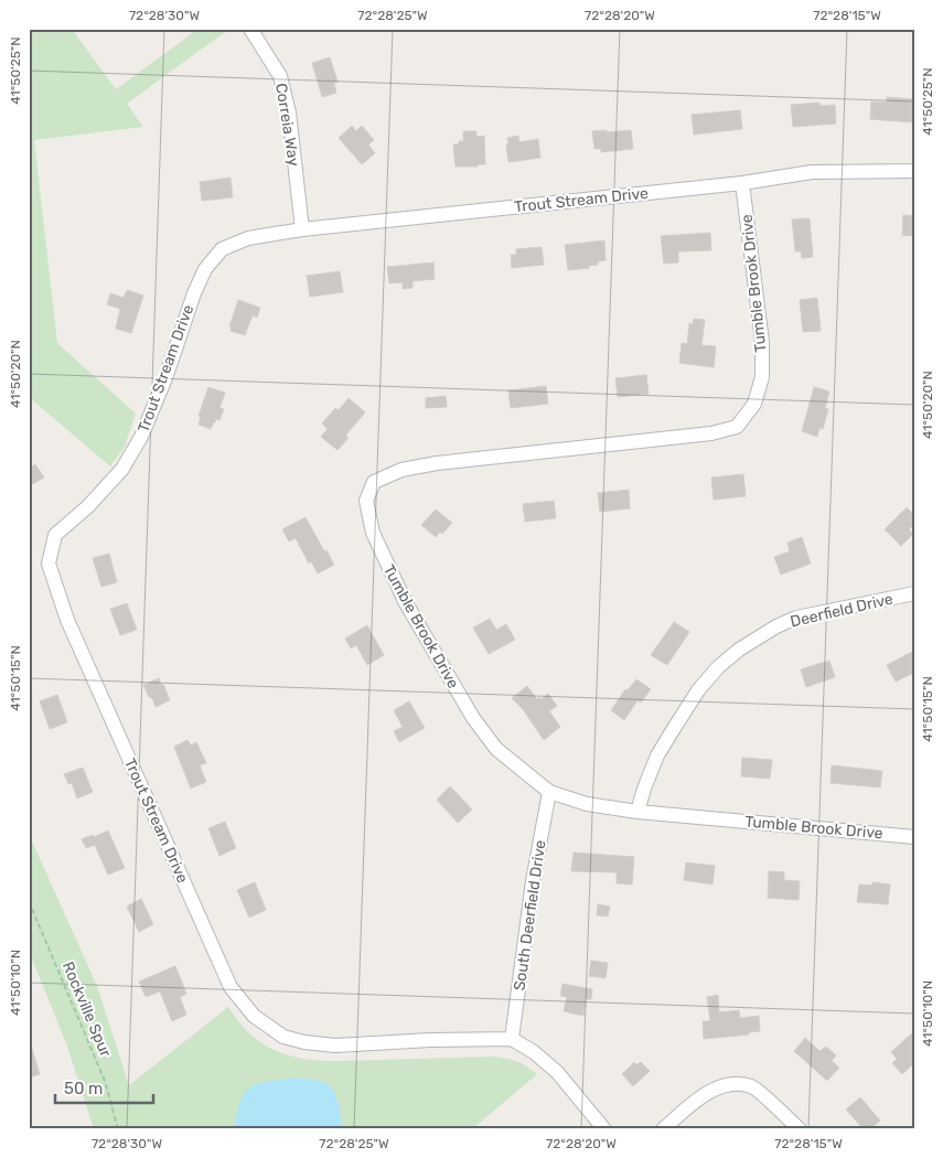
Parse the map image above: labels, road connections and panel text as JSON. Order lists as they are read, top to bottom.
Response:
{
  "streets": {
    "street": [
      "Correia Way",
      "Trout Stream Drive",
      "Tumble Brook Drive",
      "Deerfield Drive",
      "South Deerfield Drive"
    ],
    "path": ["Rockville Spur"]
  },
  "crossings": [
    ["Correia Way", "Trout Stream Drive"],
    ["Trout Stream Drive", "Tumble Brook Drive"],
    ["Trout Stream Drive", "South Deerfield Drive"],
    ["Tumble Brook Drive", "Deerfield Drive"],
    ["Tumble Brook Drive", "South Deerfield Drive"]
  ],
  "scale_bar": "50 m",
  "coordinates": [
    "72°28'30\"W",
    "72°28'25\"W",
    "72°28'20\"W",
    "72°28'15\"W",
    "41°50'25\"N",
    "41°50'20\"N",
    "41°50'15\"N",
    "41°50'10\"N"
  ]
}
